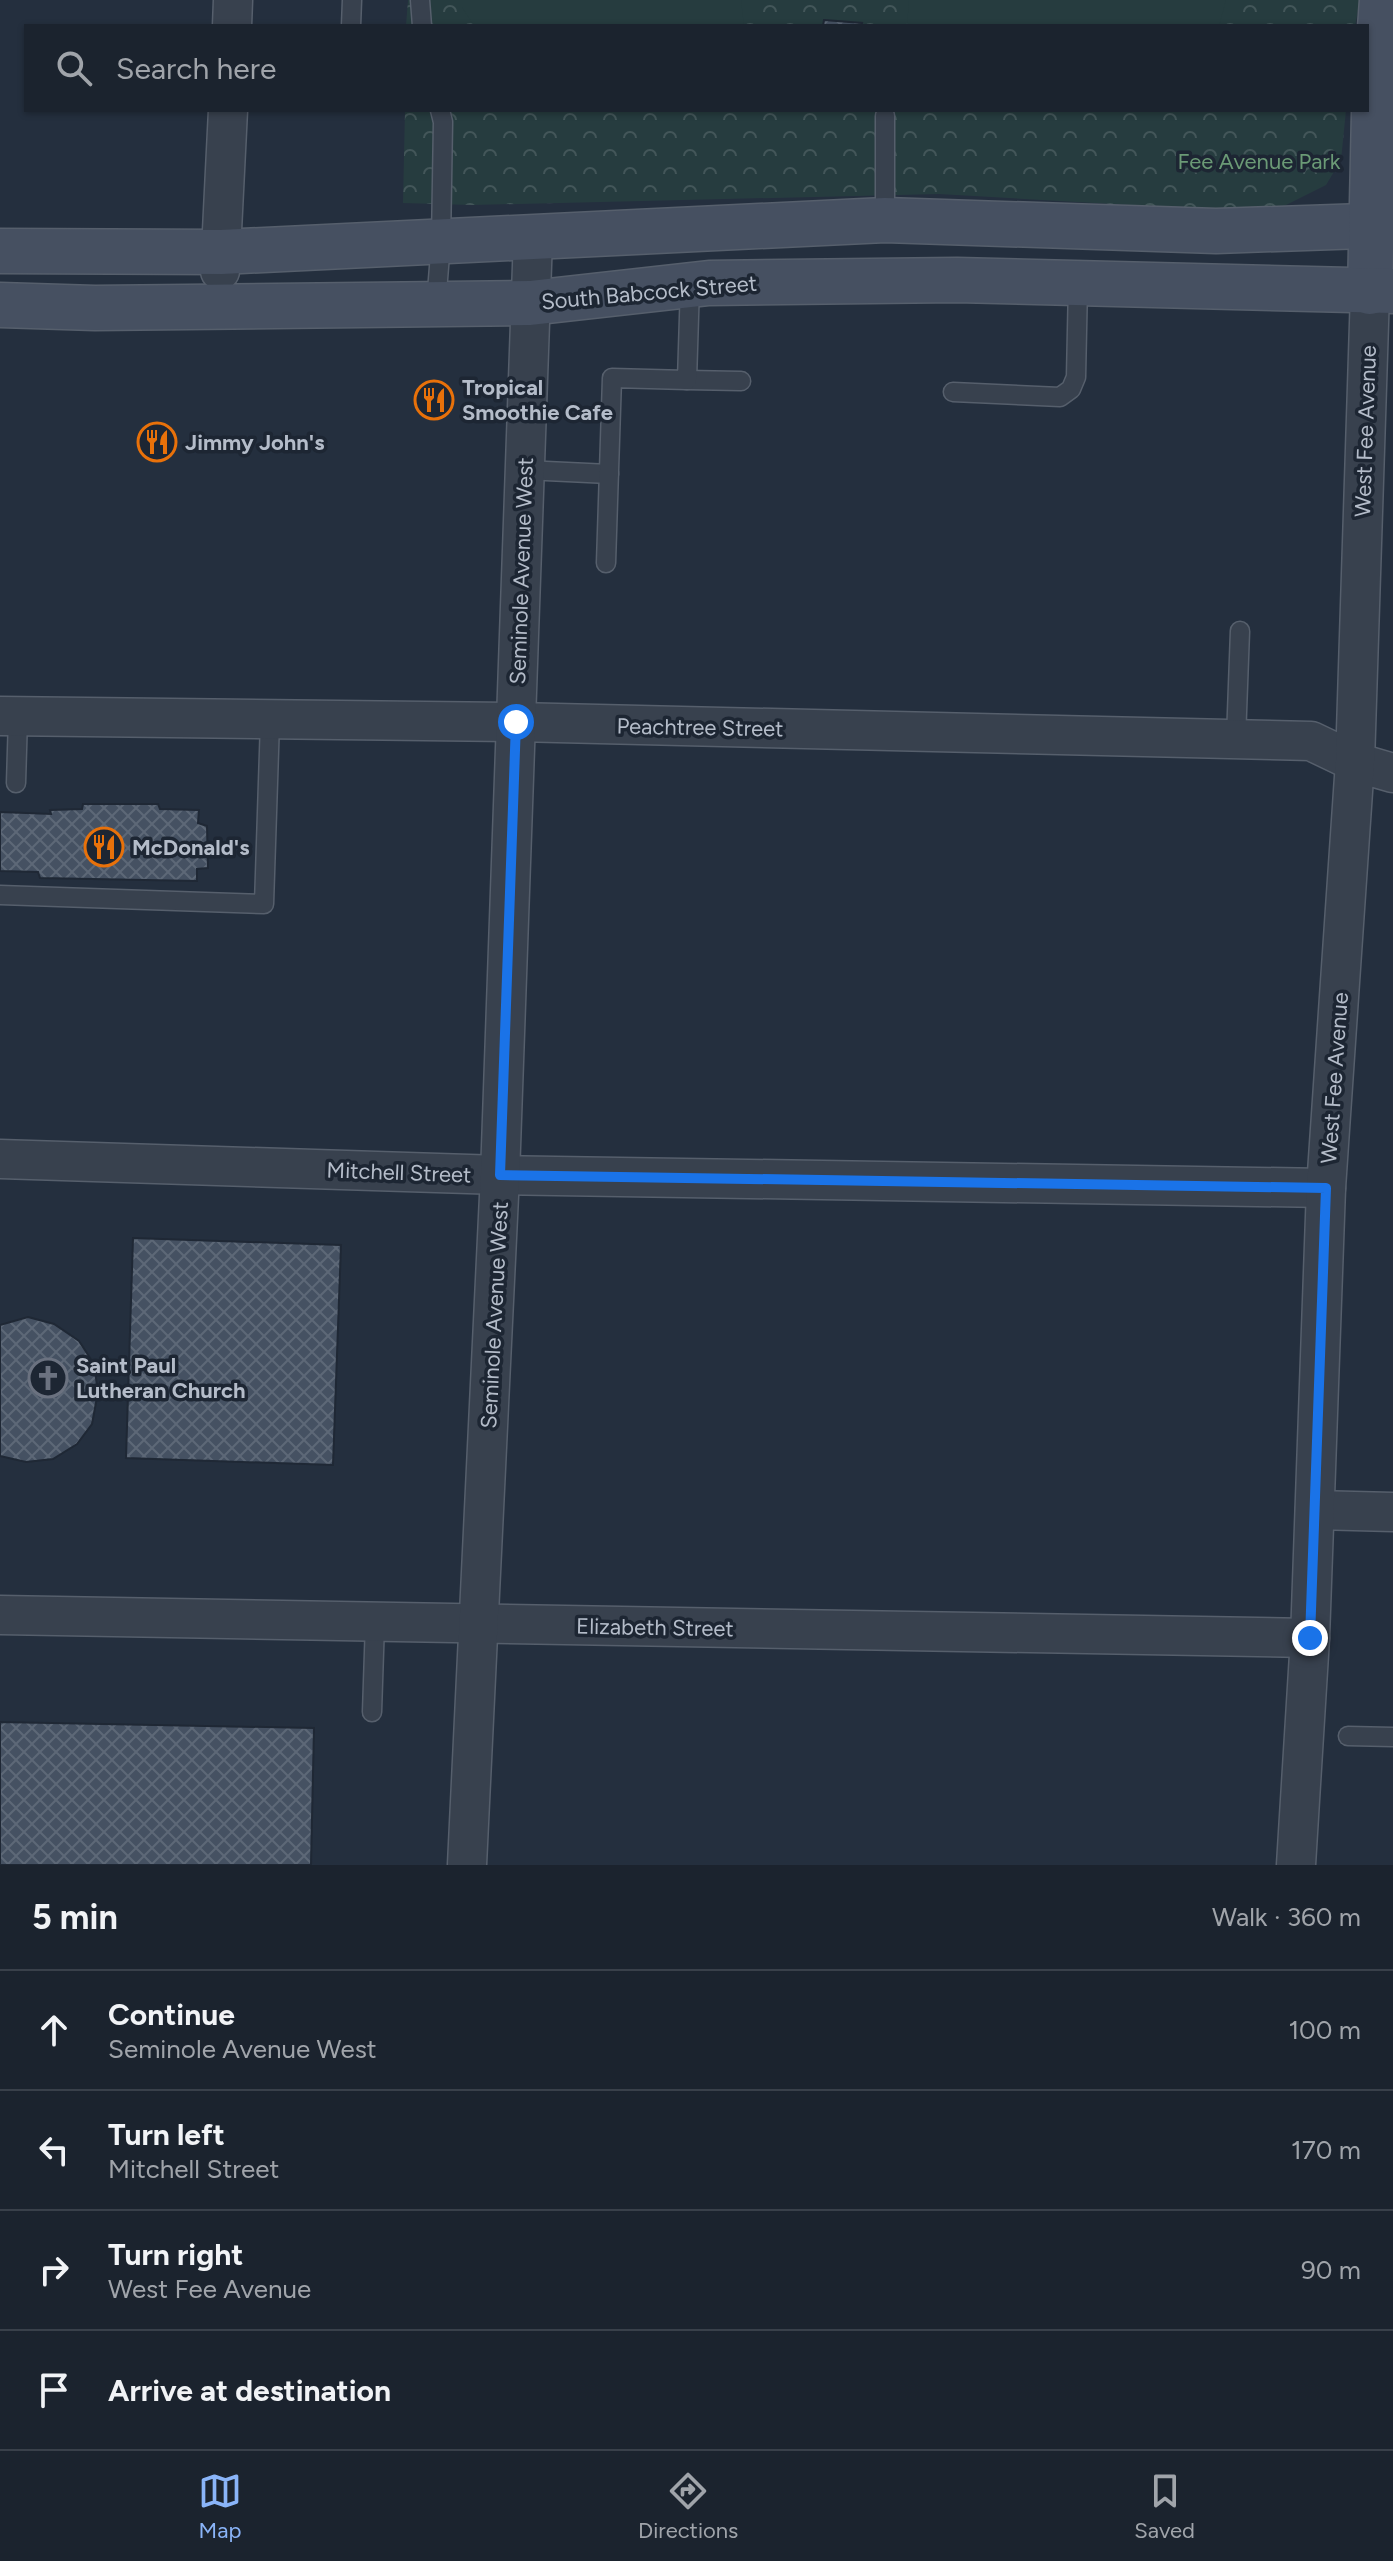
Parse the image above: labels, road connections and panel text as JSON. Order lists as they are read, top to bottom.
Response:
{
  "streets": {
    "main road": ["South Babcock Street"],
    "street": [
      "West Fee Avenue",
      "Seminole Avenue West",
      "Peachtree Street",
      "Mitchell Street",
      "Elizabeth Street"
    ]
  },
  "crossings": [
    ["South Babcock Street", "West Fee Avenue"],
    ["South Babcock Street", "Seminole Avenue West"],
    ["West Fee Avenue", "Peachtree Street"],
    ["West Fee Avenue", "Mitchell Street"],
    ["West Fee Avenue", "Elizabeth Street"],
    ["Seminole Avenue West", "Peachtree Street"],
    ["Seminole Avenue West", "Mitchell Street"],
    ["Seminole Avenue West", "Elizabeth Street"]
  ],
  "parks": ["Fee Avenue Park"],
  "places": {
    "restaurant": ["Tropical Smoothie Cafe", "Jimmy John's", "McDonald's"],
    "church": ["Saint Paul Lutheran Church"]
  },
  "page": {
    "search": "Search here",
    "heading": ["5 min", "Walk · 360 m"],
    "list": [
      ["Continue", "Seminole Avenue West", "100 m"],
      ["Turn left", "Mitchell Street", "170 m"],
      ["Turn right", "West Fee Avenue", "90 m"],
      "Arrive at destination"
    ],
    "nav": ["Map", "Directions", "Saved"]
  }
}
